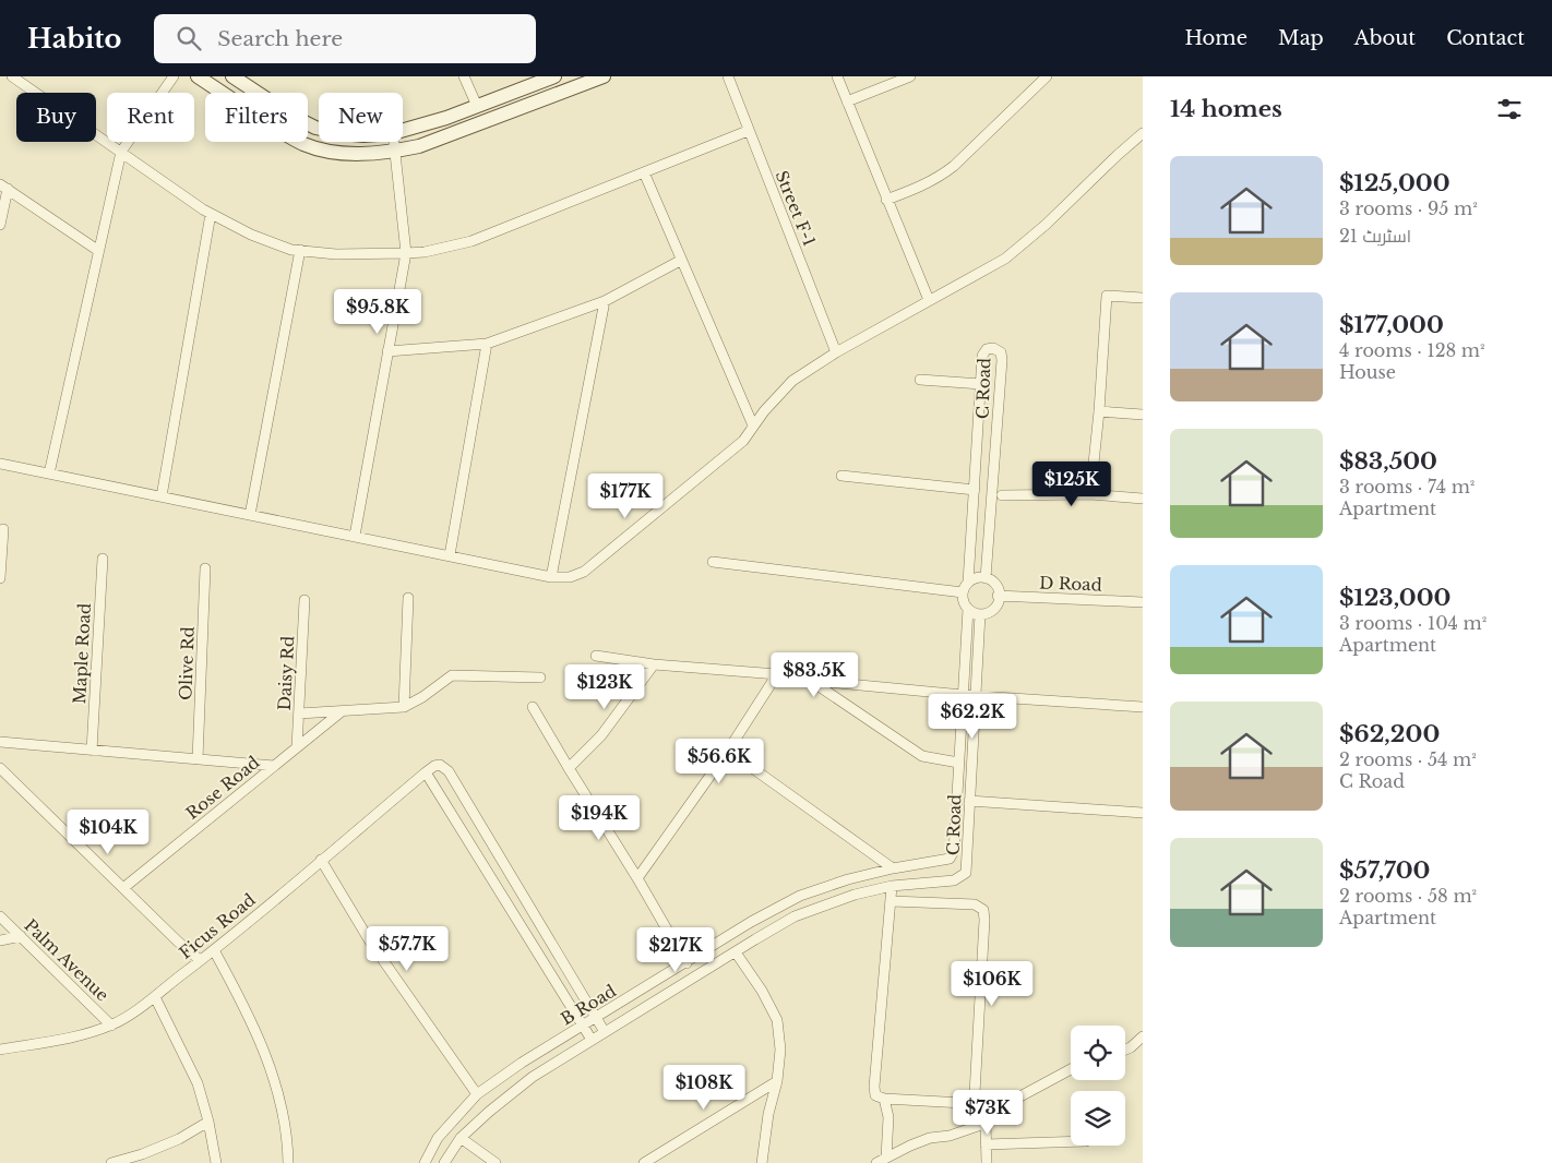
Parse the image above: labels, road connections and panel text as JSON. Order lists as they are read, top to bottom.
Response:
{
  "streets": {
    "street": [
      "Street F-1",
      "C Road",
      "D Road",
      "Maple Road",
      "Olive Rd",
      "Daisy Rd",
      "Rose Road",
      "Ficus Road",
      "Palm Avenue",
      "B Road"
    ]
  },
  "crossings": [
    ["C Road", "D Road"],
    ["C Road", "B Road"],
    ["Daisy Rd", "Rose Road"],
    ["Ficus Road", "Palm Avenue"]
  ],
  "page": {
    "header": "Habito",
    "search": "Search here",
    "nav": [
      "Home",
      "Map",
      "About",
      "Contact"
    ],
    "heading": "14 homes",
    "chip": [
      "Buy",
      "Rent",
      "Filters",
      "New"
    ],
    "list": [
      {
        "name": "$125,000",
        "note": "3 rooms · 95 m² · اسٹریٹ 21"
      },
      {
        "name": "$177,000",
        "note": "4 rooms · 128 m² · House"
      },
      {
        "name": "$83,500",
        "note": "3 rooms · 74 m² · Apartment"
      },
      {
        "name": "$123,000",
        "note": "3 rooms · 104 m² · Apartment"
      },
      {
        "name": "$62,200",
        "note": "2 rooms · 54 m² · C Road"
      },
      {
        "name": "$57,700",
        "note": "2 rooms · 58 m² · Apartment"
      }
    ],
    "price": [
      "$95.8K",
      "$125K",
      "$177K",
      "$83.5K",
      "$123K",
      "$62.2K",
      "$56.6K",
      "$194K",
      "$104K",
      "$57.7K",
      "$217K",
      "$106K",
      "$108K",
      "$73K"
    ]
  }
}
